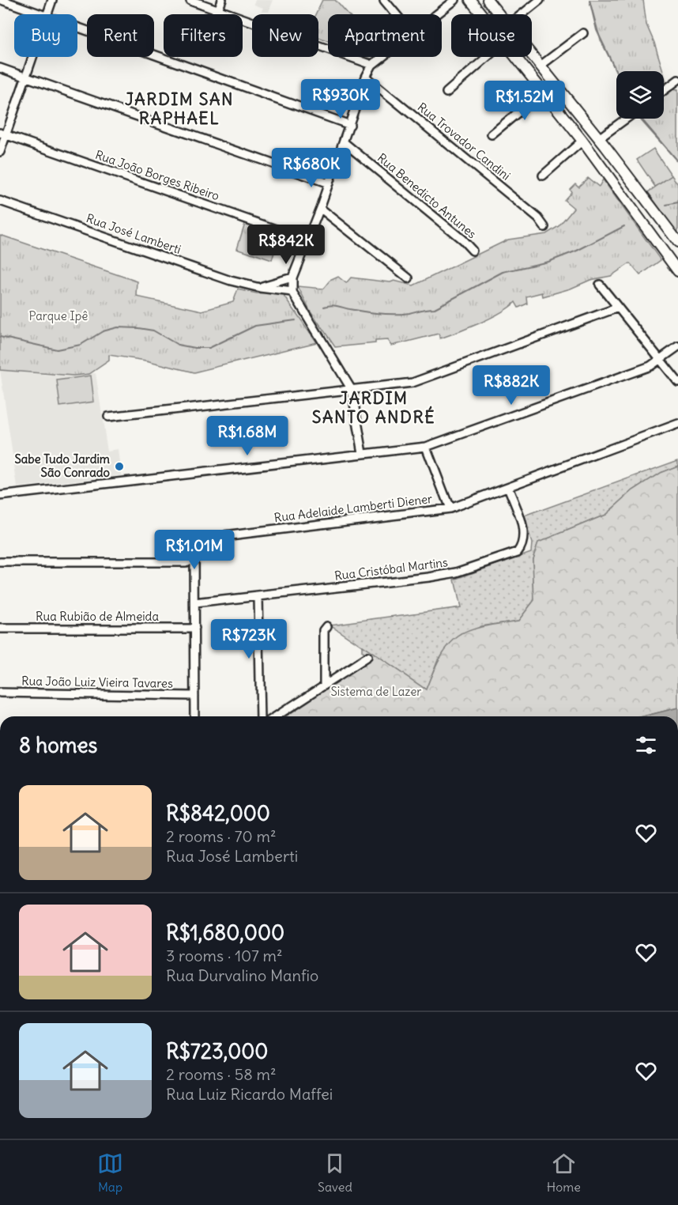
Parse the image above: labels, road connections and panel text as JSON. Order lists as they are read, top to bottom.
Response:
{
  "streets": {
    "street": [
      "Rua Trovador Candini",
      "Rua João Borges Ribeiro",
      "Rua Benedicto Antunes",
      "Rua José Lamberti",
      "Rua Adelaide Lamberti Diener",
      "Rua Cristóbal Martins",
      "Rua Rubião de Almeida",
      "Rua João Luiz Vieira Tavares"
    ]
  },
  "crossings": [
    ["Rua Adelaide Lamberti Diener", "Rua Cristóbal Martins"]
  ],
  "districts": ["JARDIM SAN RAPHAEL", "JARDIM SANTO ANDRÉ"],
  "parks": ["Parque Ipê", "Sistema de Lazer"],
  "places": ["Sabe Tudo Jardim São Conrado"],
  "page": {
    "chip": [
      "Buy",
      "Rent",
      "Filters",
      "New",
      "Apartment",
      "House"
    ],
    "price": [
      "R$930K",
      "R$1.52M",
      "R$680K",
      "R$842K",
      "R$882K",
      "R$1.68M",
      "R$1.01M",
      "R$723K"
    ],
    "heading": "8 homes",
    "list": [
      {
        "name": "R$842,000",
        "note": "2 rooms · 70 m² · Rua José Lamberti"
      },
      {
        "name": "R$1,680,000",
        "note": "3 rooms · 107 m² · Rua Durvalino Manfio"
      },
      {
        "name": "R$723,000",
        "note": "2 rooms · 58 m² · Rua Luiz Ricardo Maffei"
      }
    ],
    "tabs": ["Map", "Saved", "Home"]
  }
}
